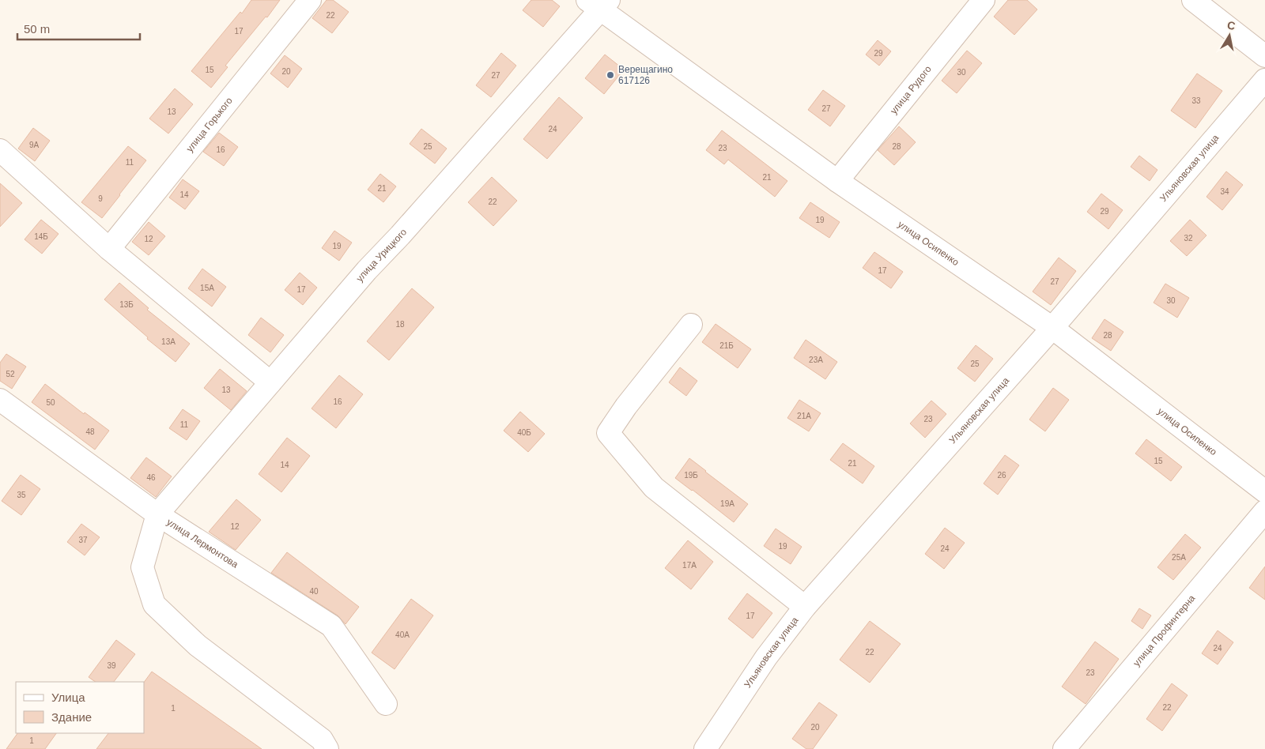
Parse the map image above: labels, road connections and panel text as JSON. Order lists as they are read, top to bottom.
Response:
{
  "streets": {
    "street": [
      "улица Рудого",
      "улица Горького",
      "Ульяновская улица",
      "улица Осипенко",
      "улица Урицкого",
      "улица Лермонтова",
      "улица Профинтерна"
    ]
  },
  "crossings": [
    ["улица Рудого", "улица Осипенко"],
    ["Ульяновская улица", "улица Осипенко"],
    ["улица Осипенко", "улица Урицкого"],
    ["улица Урицкого", "улица Лермонтова"]
  ],
  "places": ["Верещагино 617126"],
  "house_numbers": [
    "22",
    "17",
    "29",
    "15",
    "20",
    "30",
    "27",
    "33",
    "27",
    "13",
    "24",
    "9А",
    "25",
    "28",
    "23",
    "16",
    "11",
    "21",
    "21",
    "34",
    "14",
    "9",
    "22",
    "29",
    "19",
    "14Б",
    "32",
    "12",
    "19",
    "17",
    "27",
    "15А",
    "17",
    "30",
    "13Б",
    "18",
    "28",
    "13А",
    "21Б",
    "23А",
    "25",
    "52",
    "13",
    "16",
    "50",
    "21А",
    "23",
    "11",
    "48",
    "40Б",
    "15",
    "21",
    "14",
    "19Б",
    "26",
    "46",
    "35",
    "19А",
    "12",
    "37",
    "19",
    "24",
    "25А",
    "17А",
    "40",
    "17",
    "40А",
    "24",
    "22",
    "39",
    "23",
    "22",
    "1",
    "20",
    "1"
  ],
  "legend": ["Улица", "Здание"],
  "scale_bar": "50 m",
  "north": "top"
}
